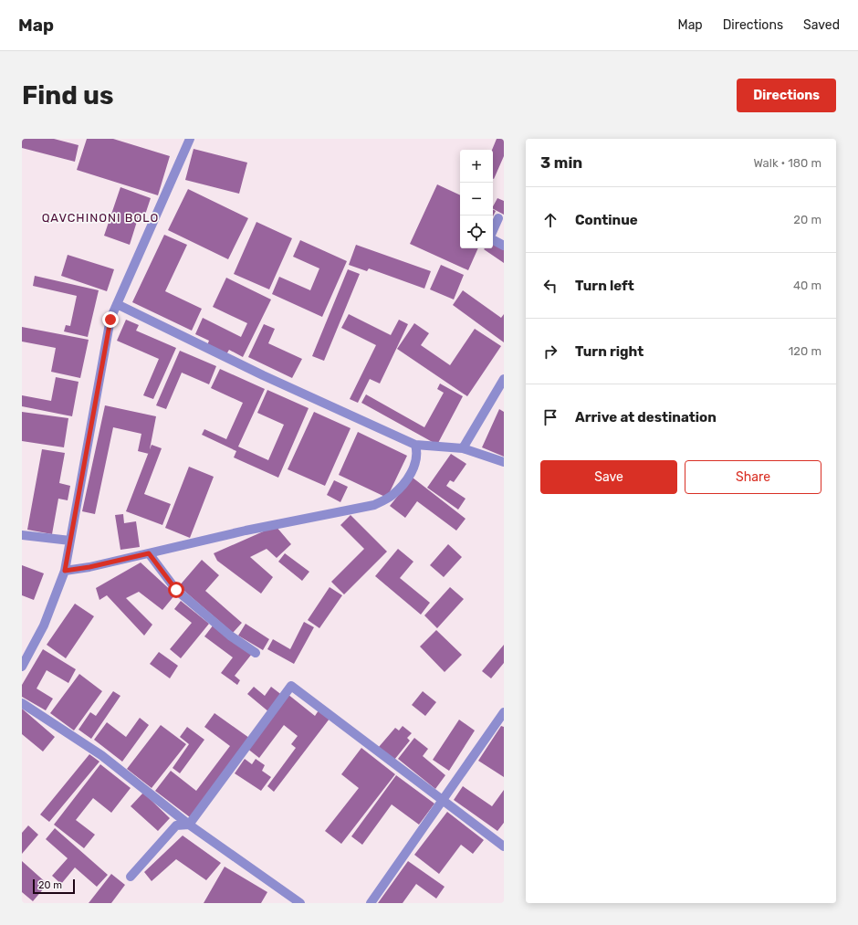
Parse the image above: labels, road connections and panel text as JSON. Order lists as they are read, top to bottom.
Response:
{
  "districts": ["QAVCHINONI BOLO"],
  "scale_bar": "20 m",
  "page": {
    "header": "Map",
    "nav": ["Map", "Directions", "Saved"],
    "buttons": [
      "Directions",
      ["Save", "Share"]
    ],
    "title": "Find us",
    "heading": ["3 min", "Walk · 180 m"],
    "map_buttons": ["+", "−"],
    "list": [
      ["Continue", "20 m"],
      ["Turn left", "40 m"],
      ["Turn right", "120 m"],
      "Arrive at destination"
    ],
    "scale": "20 m"
  }
}
